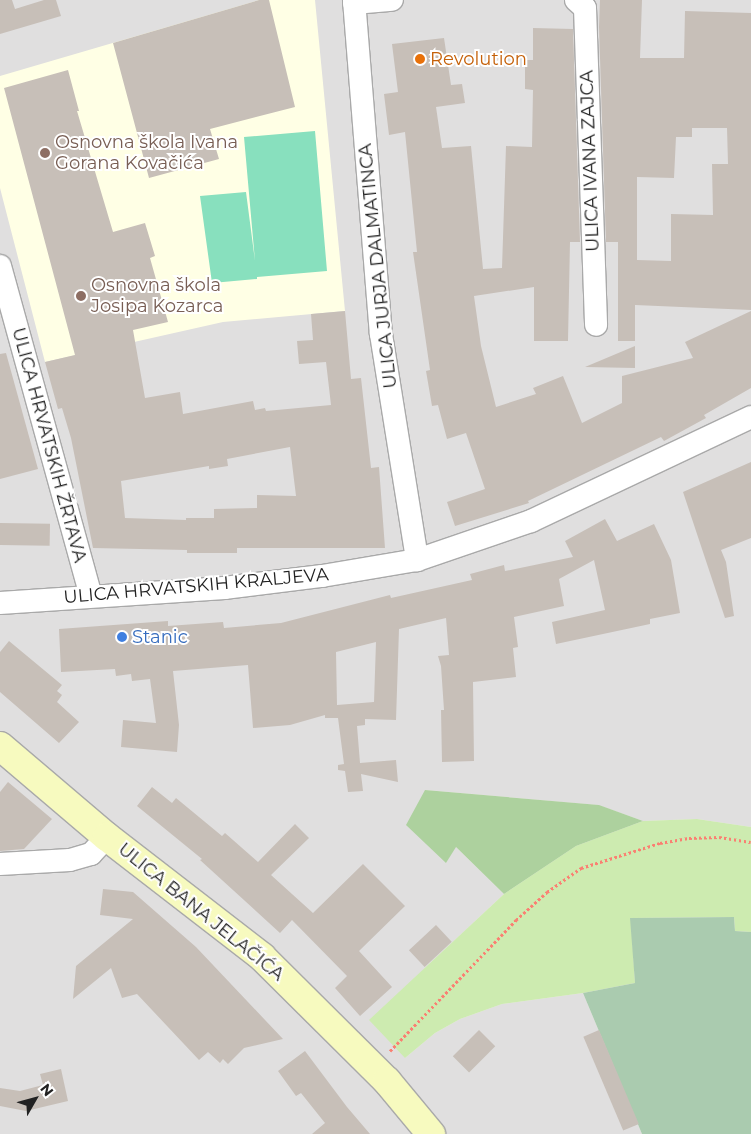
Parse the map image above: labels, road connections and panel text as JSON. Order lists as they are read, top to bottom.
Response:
{
  "streets": {
    "main road": ["ULICA BANA JELAČIĆA"],
    "street": [
      "ULICA IVANA ZAJCA",
      "ULICA JURJA DALMATINCA",
      "ULICA HRVATSKIH ŽRTAVA",
      "ULICA HRVATSKIH KRALJEVA"
    ]
  },
  "crossings": [
    ["ULICA JURJA DALMATINCA", "ULICA HRVATSKIH KRALJEVA"],
    ["ULICA HRVATSKIH ŽRTAVA", "ULICA HRVATSKIH KRALJEVA"]
  ],
  "places": [
    "Revolution",
    "Osnovna škola Ivana Gorana Kovačića",
    "Osnovna škola Josipa Kozarca",
    "Stanic"
  ],
  "north": "top right"
}
